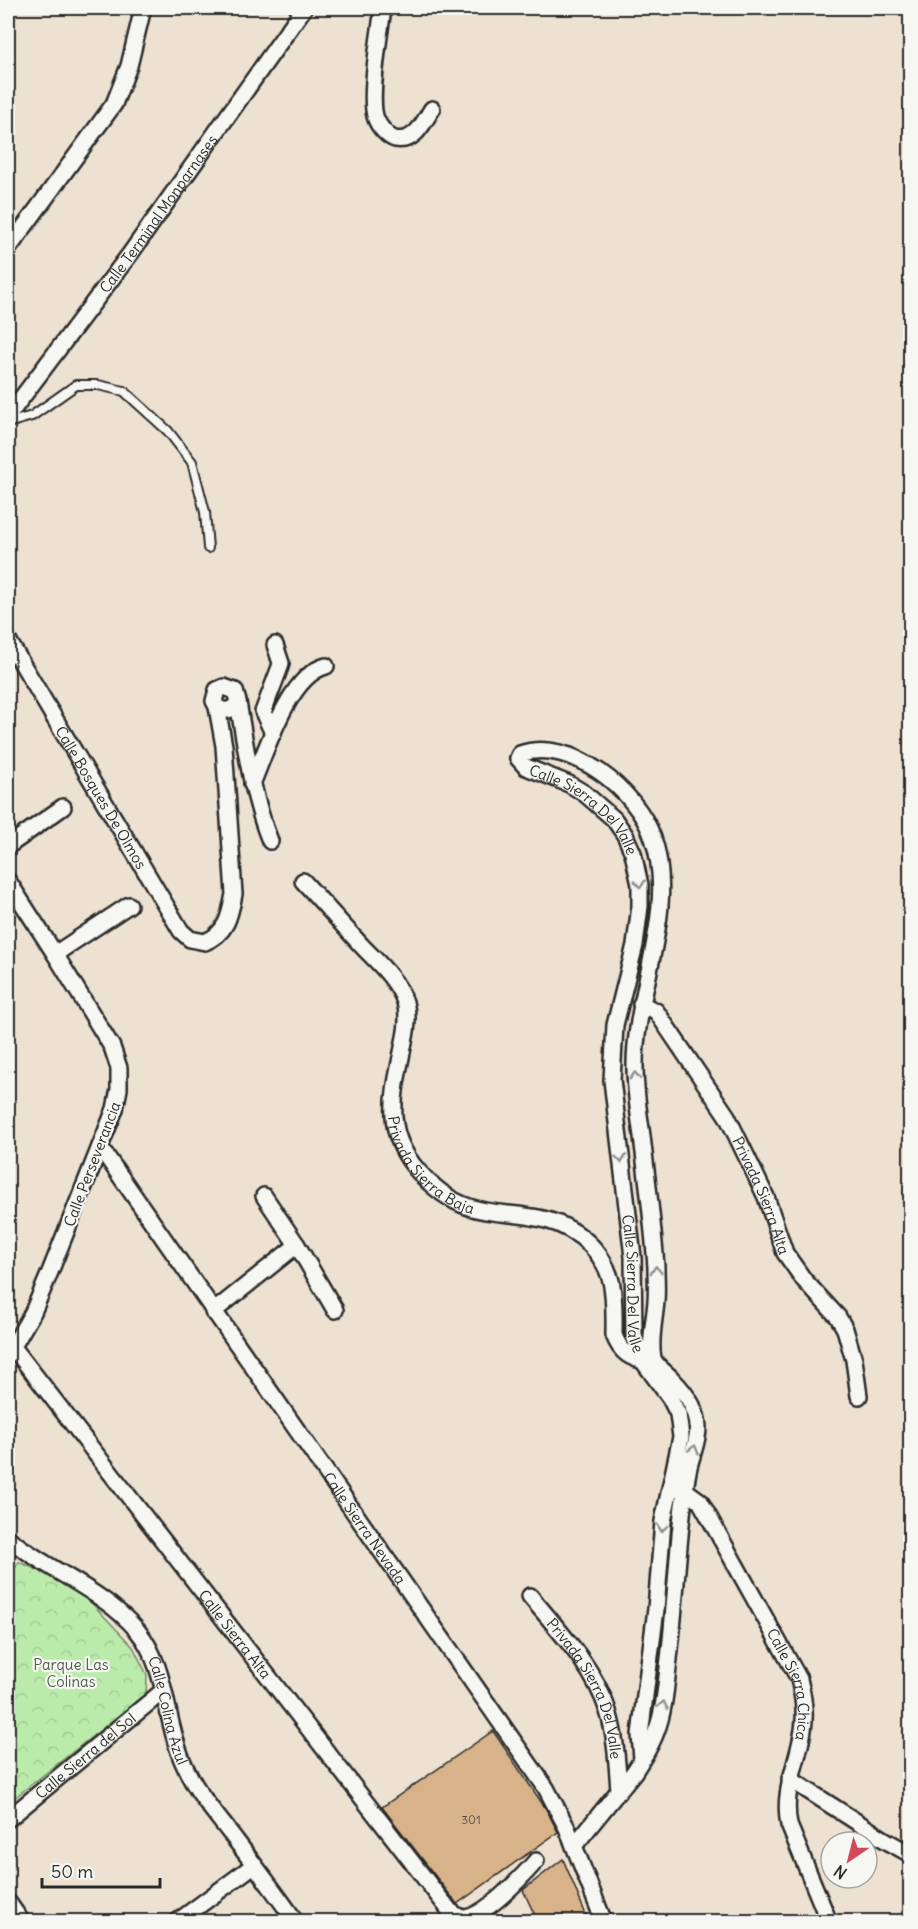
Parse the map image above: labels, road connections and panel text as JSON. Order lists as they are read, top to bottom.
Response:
{
  "streets": {
    "street": [
      "Calle Terminal Monparnases",
      "Calle Bosques De Olmos",
      "Calle Sierra Del Valle",
      "Privada Sierra Baja",
      "Calle Perseverancia",
      "Privada Sierra Alta",
      "Calle Sierra Nevada",
      "Calle Sierra Alta",
      "Calle Sierra Chica",
      "Privada Sierra Del Valle",
      "Calle Colina Azul",
      "Calle Sierra del Sol"
    ]
  },
  "crossings": [
    ["Calle Sierra Del Valle", "Privada Sierra Baja"],
    ["Calle Sierra Del Valle", "Privada Sierra Alta"],
    ["Calle Sierra Del Valle", "Calle Sierra Nevada"],
    ["Calle Sierra Del Valle", "Calle Sierra Chica"],
    ["Calle Sierra Del Valle", "Privada Sierra Del Valle"],
    ["Calle Perseverancia", "Calle Sierra Nevada"],
    ["Calle Perseverancia", "Calle Sierra Alta"],
    ["Calle Colina Azul", "Calle Sierra del Sol"]
  ],
  "parks": ["Parque Las Colinas"],
  "house_numbers": ["301"],
  "scale_bar": "50 m",
  "north": "bottom left"
}
